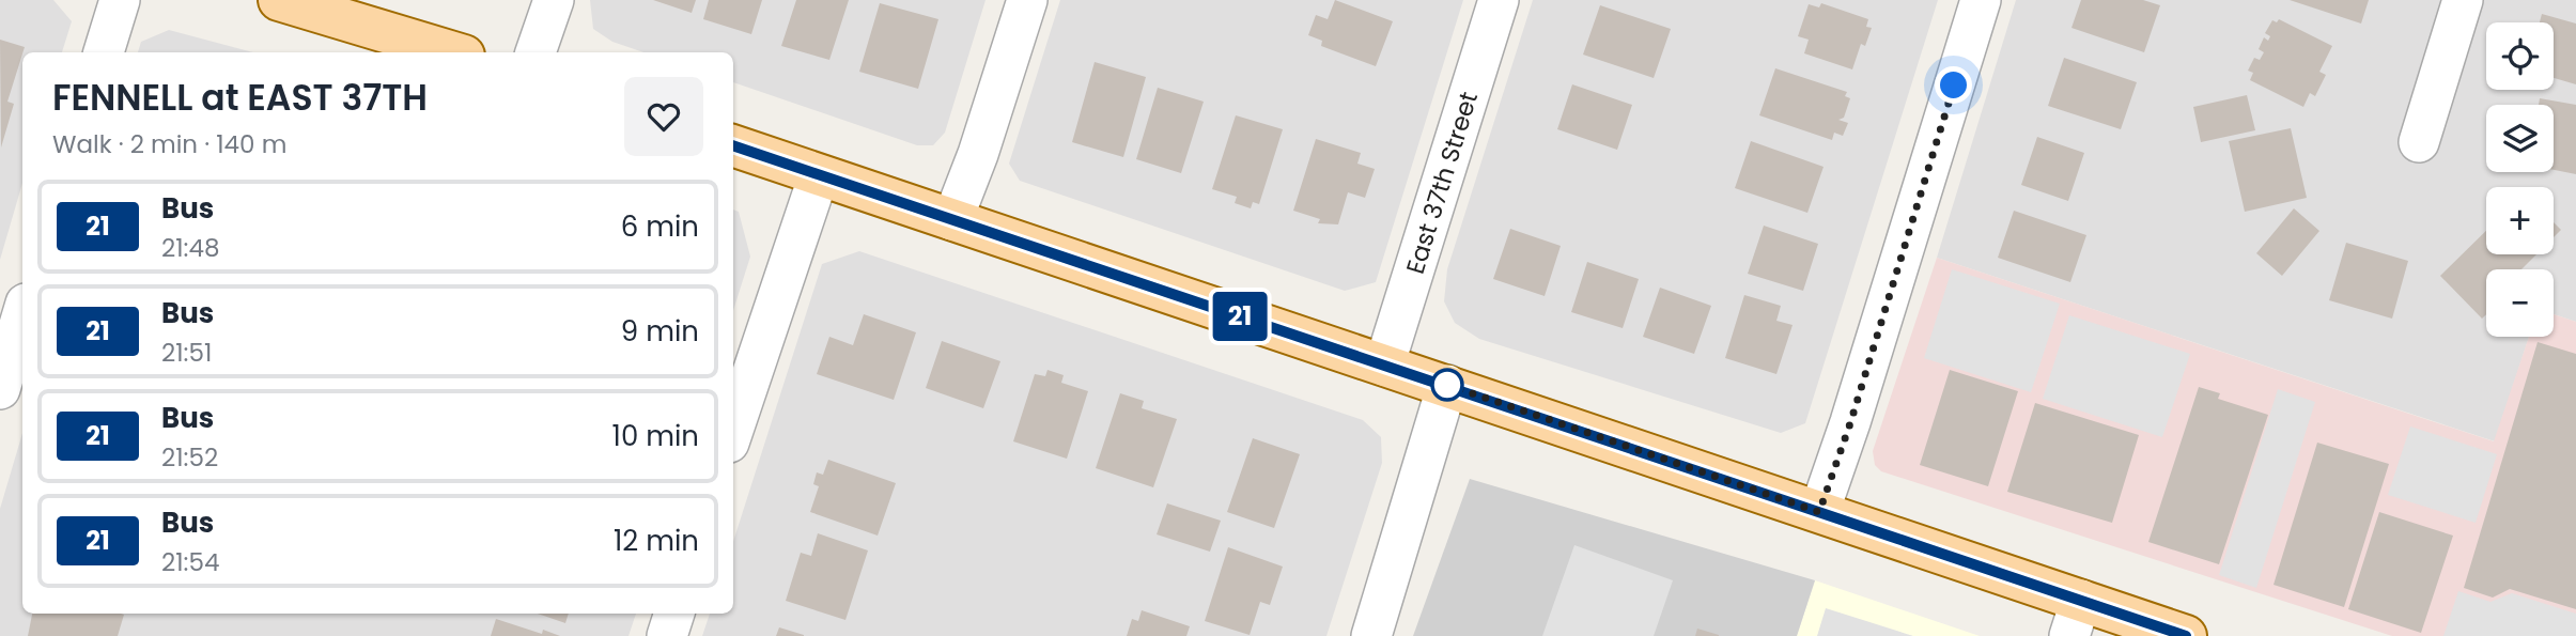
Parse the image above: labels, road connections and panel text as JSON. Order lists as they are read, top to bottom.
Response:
{
  "streets": {
    "street": ["East 37th Street"]
  },
  "lines": ["bus line 21"],
  "page": {
    "on_map": "21",
    "map_buttons": ["+", "−"],
    "heading": ["FENNELL at EAST 37TH", "Walk · 2 min · 140 m"],
    "list": [
      {
        "mark": "21",
        "name": "Bus",
        "note": "21:48",
        "value": "6 min"
      },
      {
        "mark": "21",
        "name": "Bus",
        "note": "21:51",
        "value": "9 min"
      },
      {
        "mark": "21",
        "name": "Bus",
        "note": "21:52",
        "value": "10 min"
      },
      {
        "mark": "21",
        "name": "Bus",
        "note": "21:54",
        "value": "12 min"
      }
    ]
  }
}
